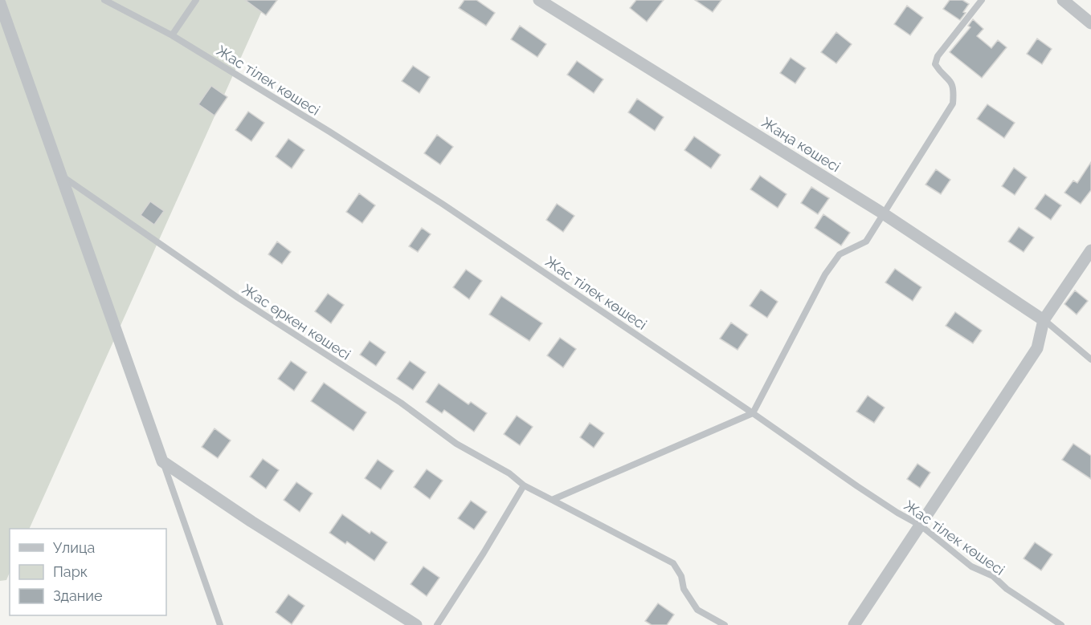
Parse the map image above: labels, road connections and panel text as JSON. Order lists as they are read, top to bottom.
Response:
{
  "streets": {
    "street": ["Жаңа көшесі"],
    "lane": ["Жас тілек көшесі", "Жас өркен көшесі"]
  },
  "legend": ["Улица", "Парк", "Здание"]
}
